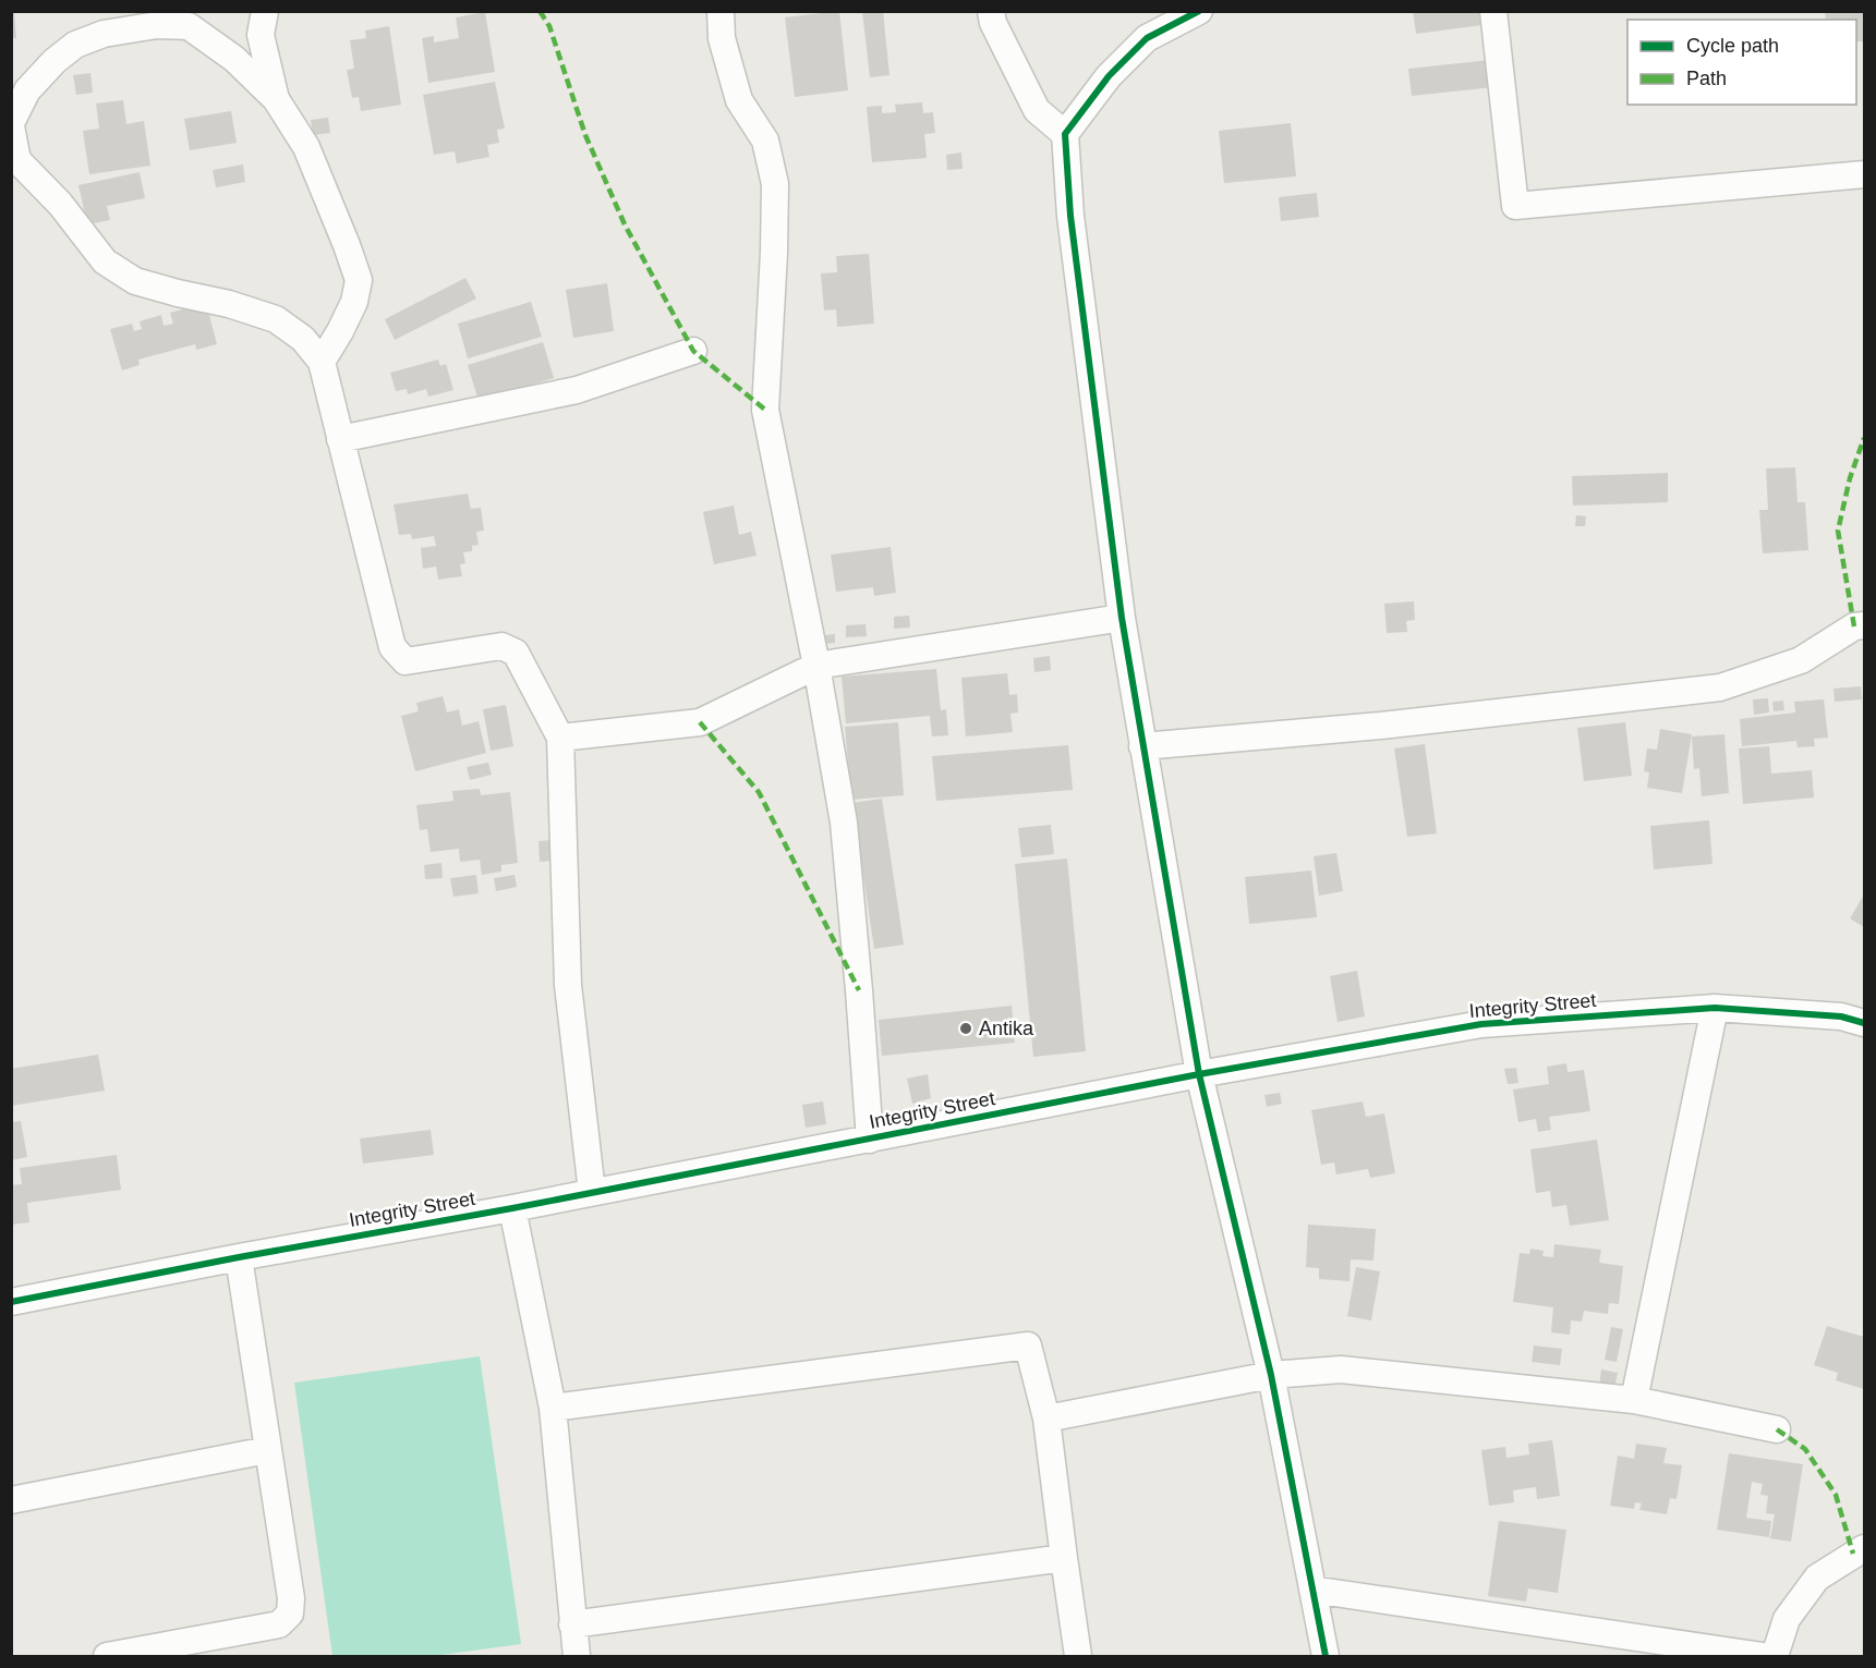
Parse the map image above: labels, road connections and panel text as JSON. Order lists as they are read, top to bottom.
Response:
{
  "streets": {
    "street": ["Integrity Street"]
  },
  "places": ["Antika"],
  "legend": ["Cycle path", "Path"]
}
